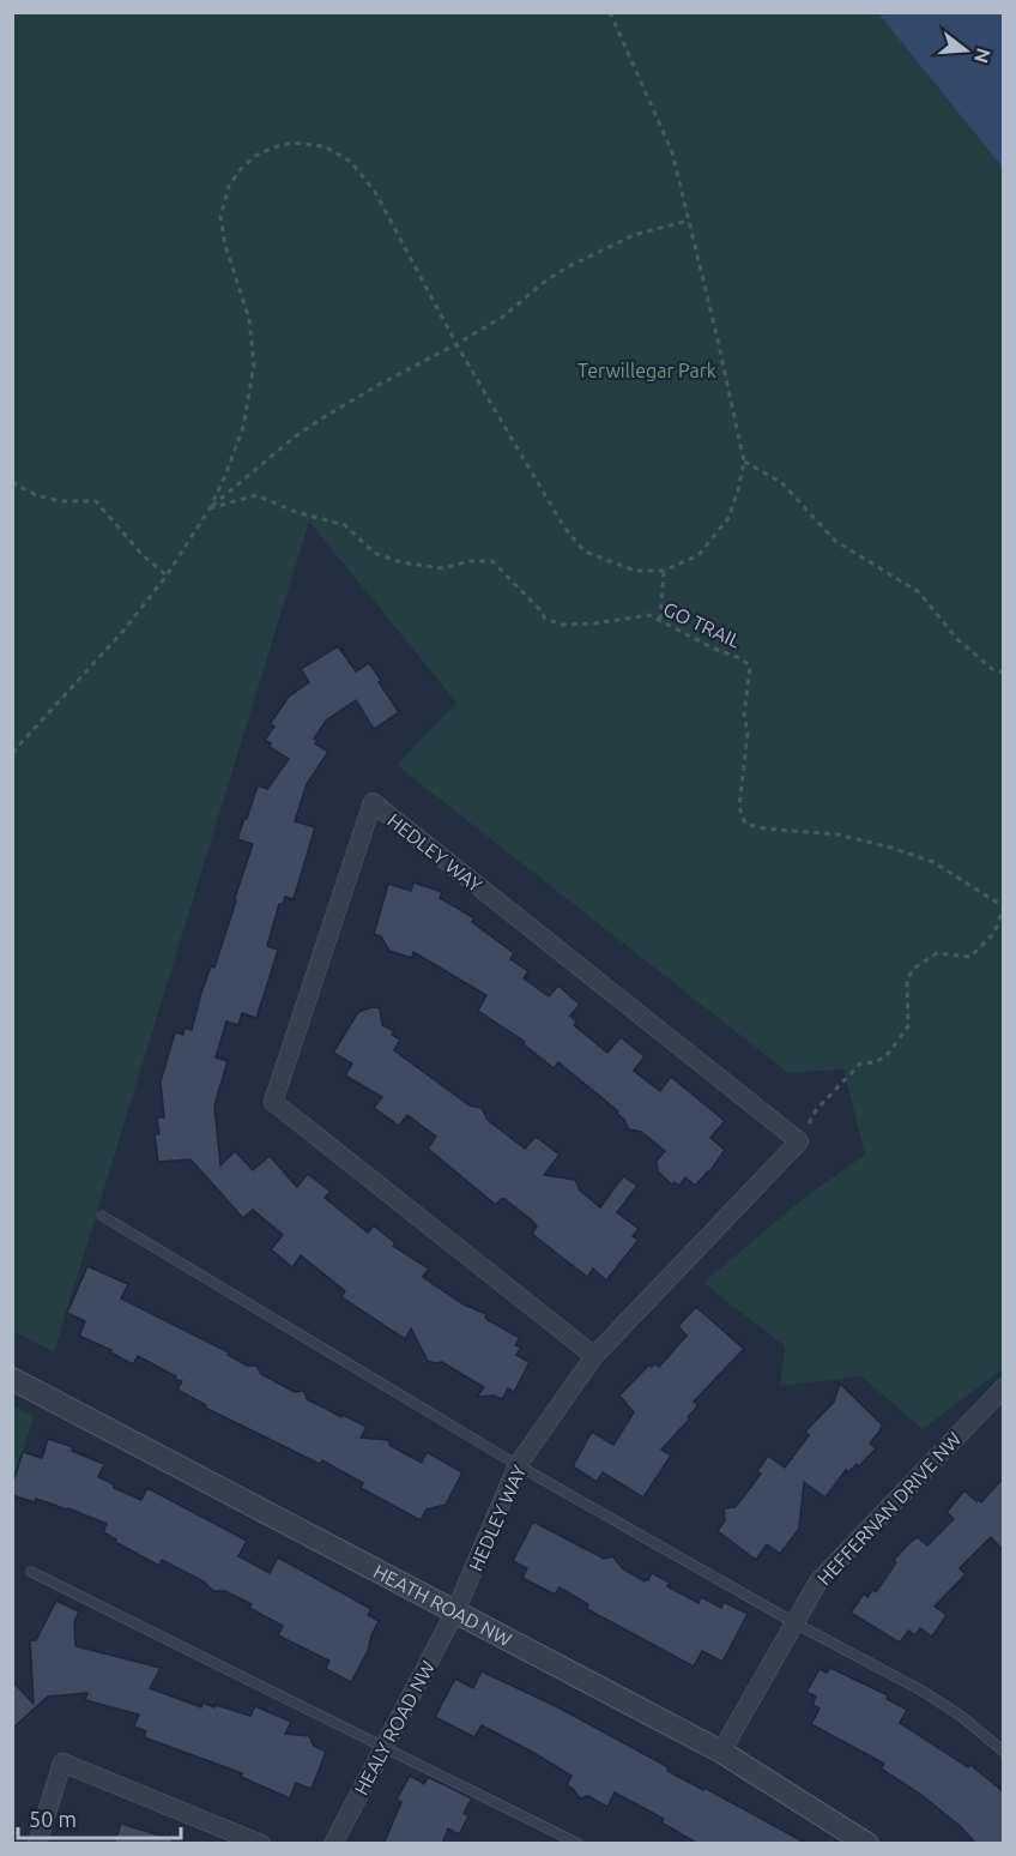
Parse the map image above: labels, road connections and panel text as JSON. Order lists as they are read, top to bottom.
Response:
{
  "streets": {
    "street": [
      "HEDLEY WAY",
      "HEFFERNAN DRIVE NW",
      "HEATH ROAD NW",
      "HEALY ROAD NW"
    ],
    "path": ["GO TRAIL"]
  },
  "crossings": [
    ["HEDLEY WAY", "HEATH ROAD NW"],
    ["HEDLEY WAY", "HEALY ROAD NW"],
    ["HEFFERNAN DRIVE NW", "HEATH ROAD NW"],
    ["HEATH ROAD NW", "HEALY ROAD NW"]
  ],
  "parks": ["Terwillegar Park"],
  "scale_bar": "50 m",
  "north": "right"
}
